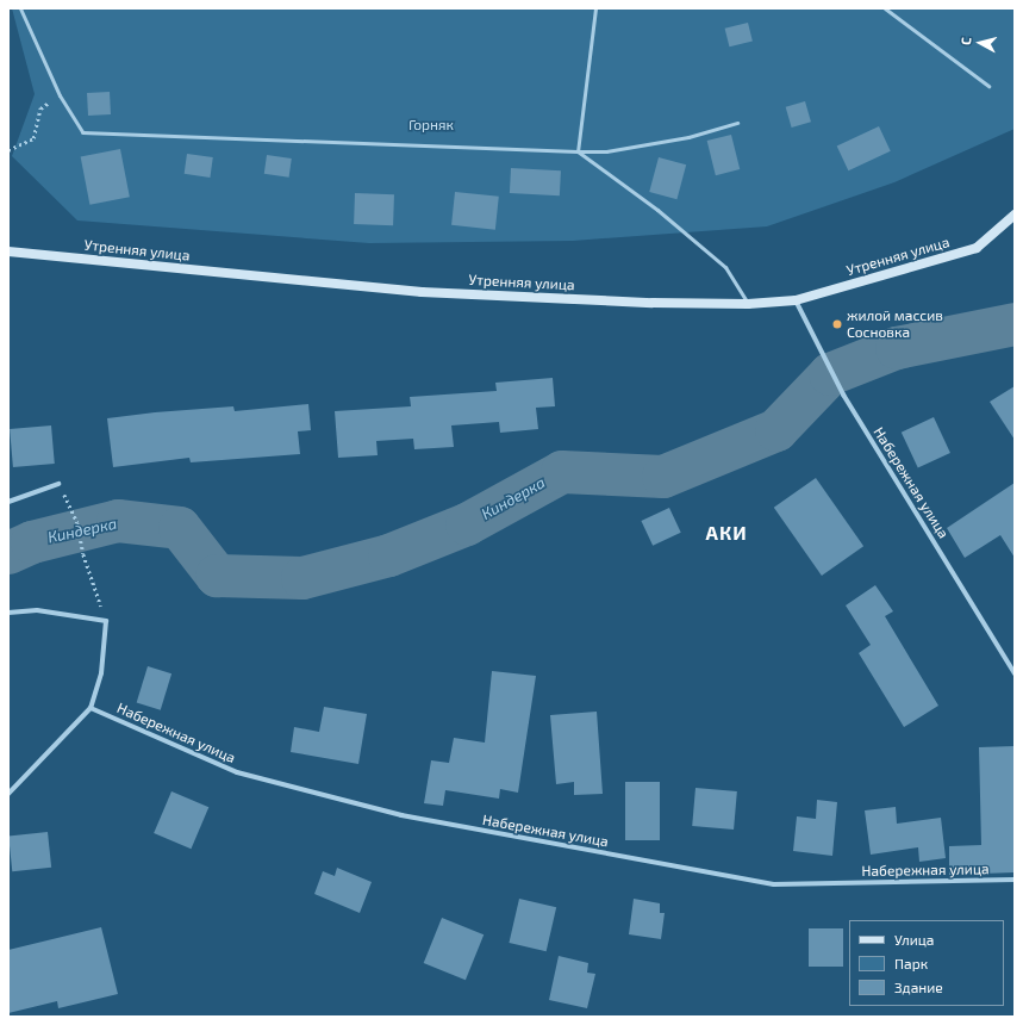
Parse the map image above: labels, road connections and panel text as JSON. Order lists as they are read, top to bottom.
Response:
{
  "streets": {
    "street": ["Утренняя улица", "Набережная улица"]
  },
  "crossings": [
    ["Утренняя улица", "Набережная улица"]
  ],
  "districts": ["АКИ"],
  "water": ["Киндерка"],
  "parks": ["Горняк"],
  "places": ["жилой массив Сосновка"],
  "legend": ["Улица", "Парк", "Здание"],
  "north": "left"
}
